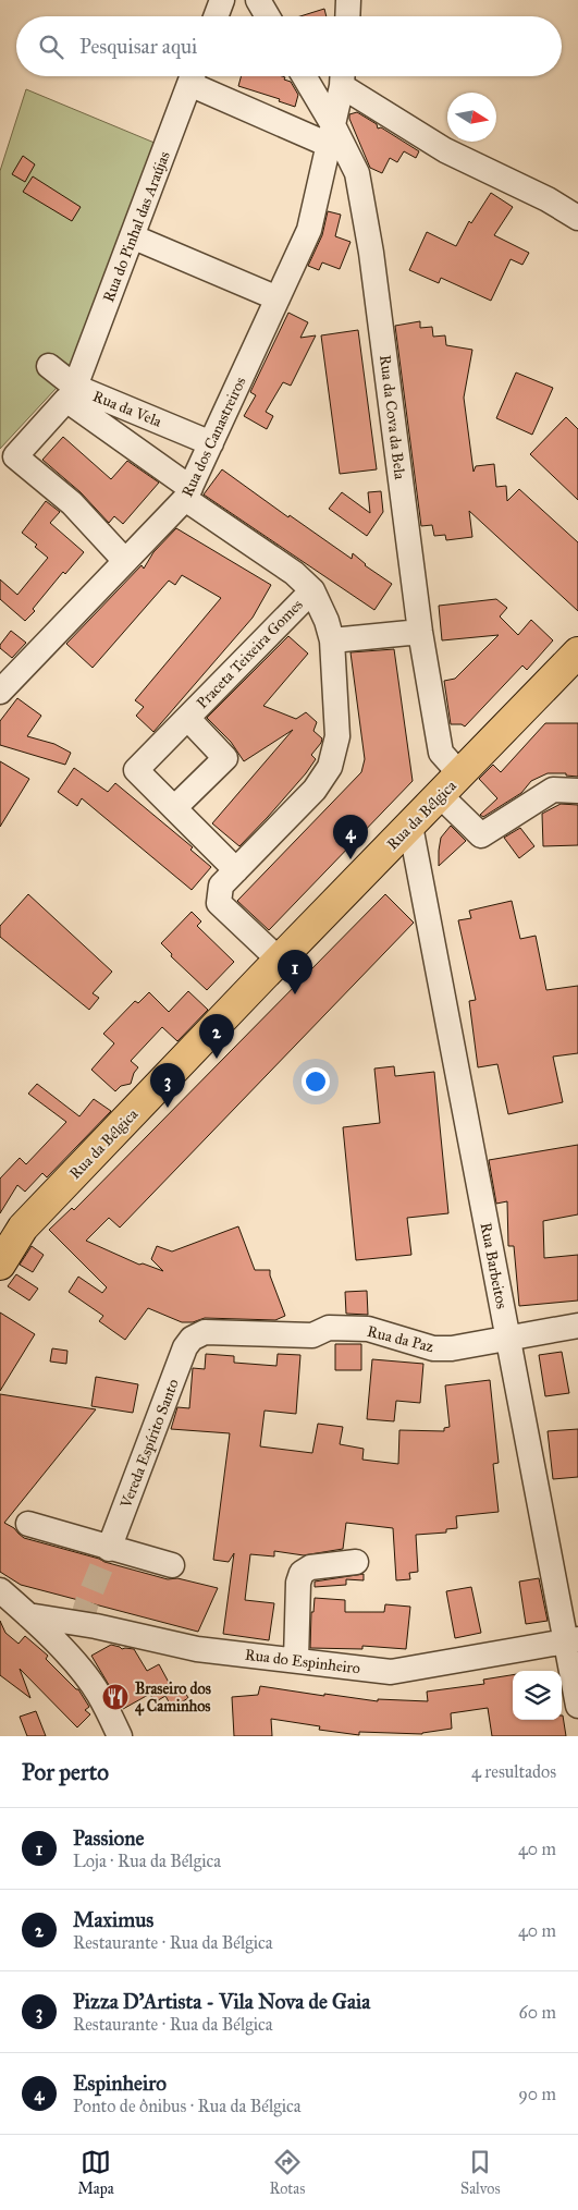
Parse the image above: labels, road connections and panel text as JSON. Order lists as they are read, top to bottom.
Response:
{
  "streets": {
    "main road": ["Rua da Bélgica"],
    "street": [
      "Rua do Pinhal das Araújas",
      "Rua da Vela",
      "Rua da Cova da Bela",
      "Rua dos Canastreiros",
      "Praceta Teixeira Gomes",
      "Rua Barbeitos",
      "Rua da Paz",
      "Vereda Espírito Santo",
      "Rua do Espinheiro"
    ]
  },
  "crossings": [
    ["Rua do Pinhal das Araújas", "Rua da Vela"],
    ["Rua da Vela", "Rua dos Canastreiros"],
    ["Rua da Cova da Bela", "Rua dos Canastreiros"],
    ["Rua da Cova da Bela", "Rua da Bélgica"],
    ["Rua da Bélgica", "Rua Barbeitos"],
    ["Rua Barbeitos", "Rua da Paz"],
    ["Rua Barbeitos", "Rua do Espinheiro"],
    ["Rua da Paz", "Vereda Espírito Santo"]
  ],
  "places": {
    "restaurant": ["Braseiro dos 4 Caminhos"]
  },
  "north": "right",
  "page": {
    "search": "Pesquisar aqui",
    "pins": [
      "4",
      "1",
      "2",
      "3"
    ],
    "heading": ["Por perto", "4 resultados"],
    "list": [
      {
        "mark": "1",
        "name": "Passione",
        "note": "Loja · Rua da Bélgica",
        "value": "40 m"
      },
      {
        "mark": "2",
        "name": "Maximus",
        "note": "Restaurante · Rua da Bélgica",
        "value": "40 m"
      },
      {
        "mark": "3",
        "name": "Pizza D'Artista - Vila Nova de Gaia",
        "note": "Restaurante · Rua da Bélgica",
        "value": "60 m"
      },
      {
        "mark": "4",
        "name": "Espinheiro",
        "note": "Ponto de ônibus · Rua da Bélgica",
        "value": "90 m"
      }
    ],
    "nav": ["Mapa", "Rotas", "Salvos"]
  }
}
